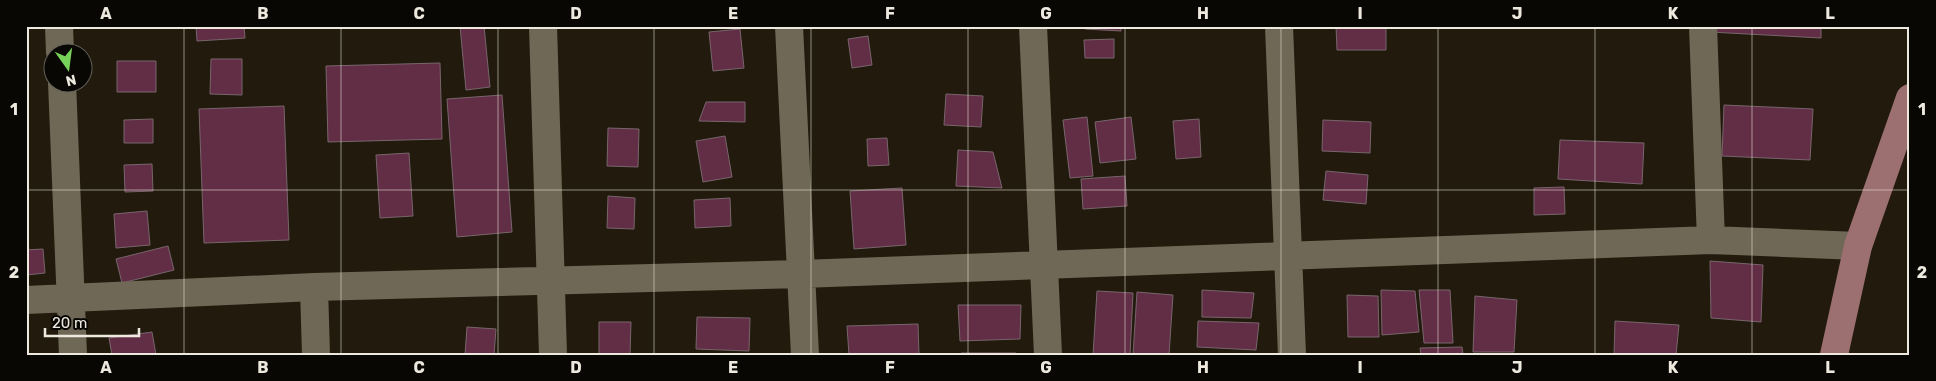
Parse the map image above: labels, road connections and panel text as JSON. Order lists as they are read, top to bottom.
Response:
{
  "scale_bar": "20 m",
  "north": "bottom",
  "grid": {
    "columns": [
      "A",
      "B",
      "C",
      "D",
      "E",
      "F",
      "G",
      "H",
      "I",
      "J",
      "K",
      "L"
    ],
    "rows": ["1", "2"]
  }
}
